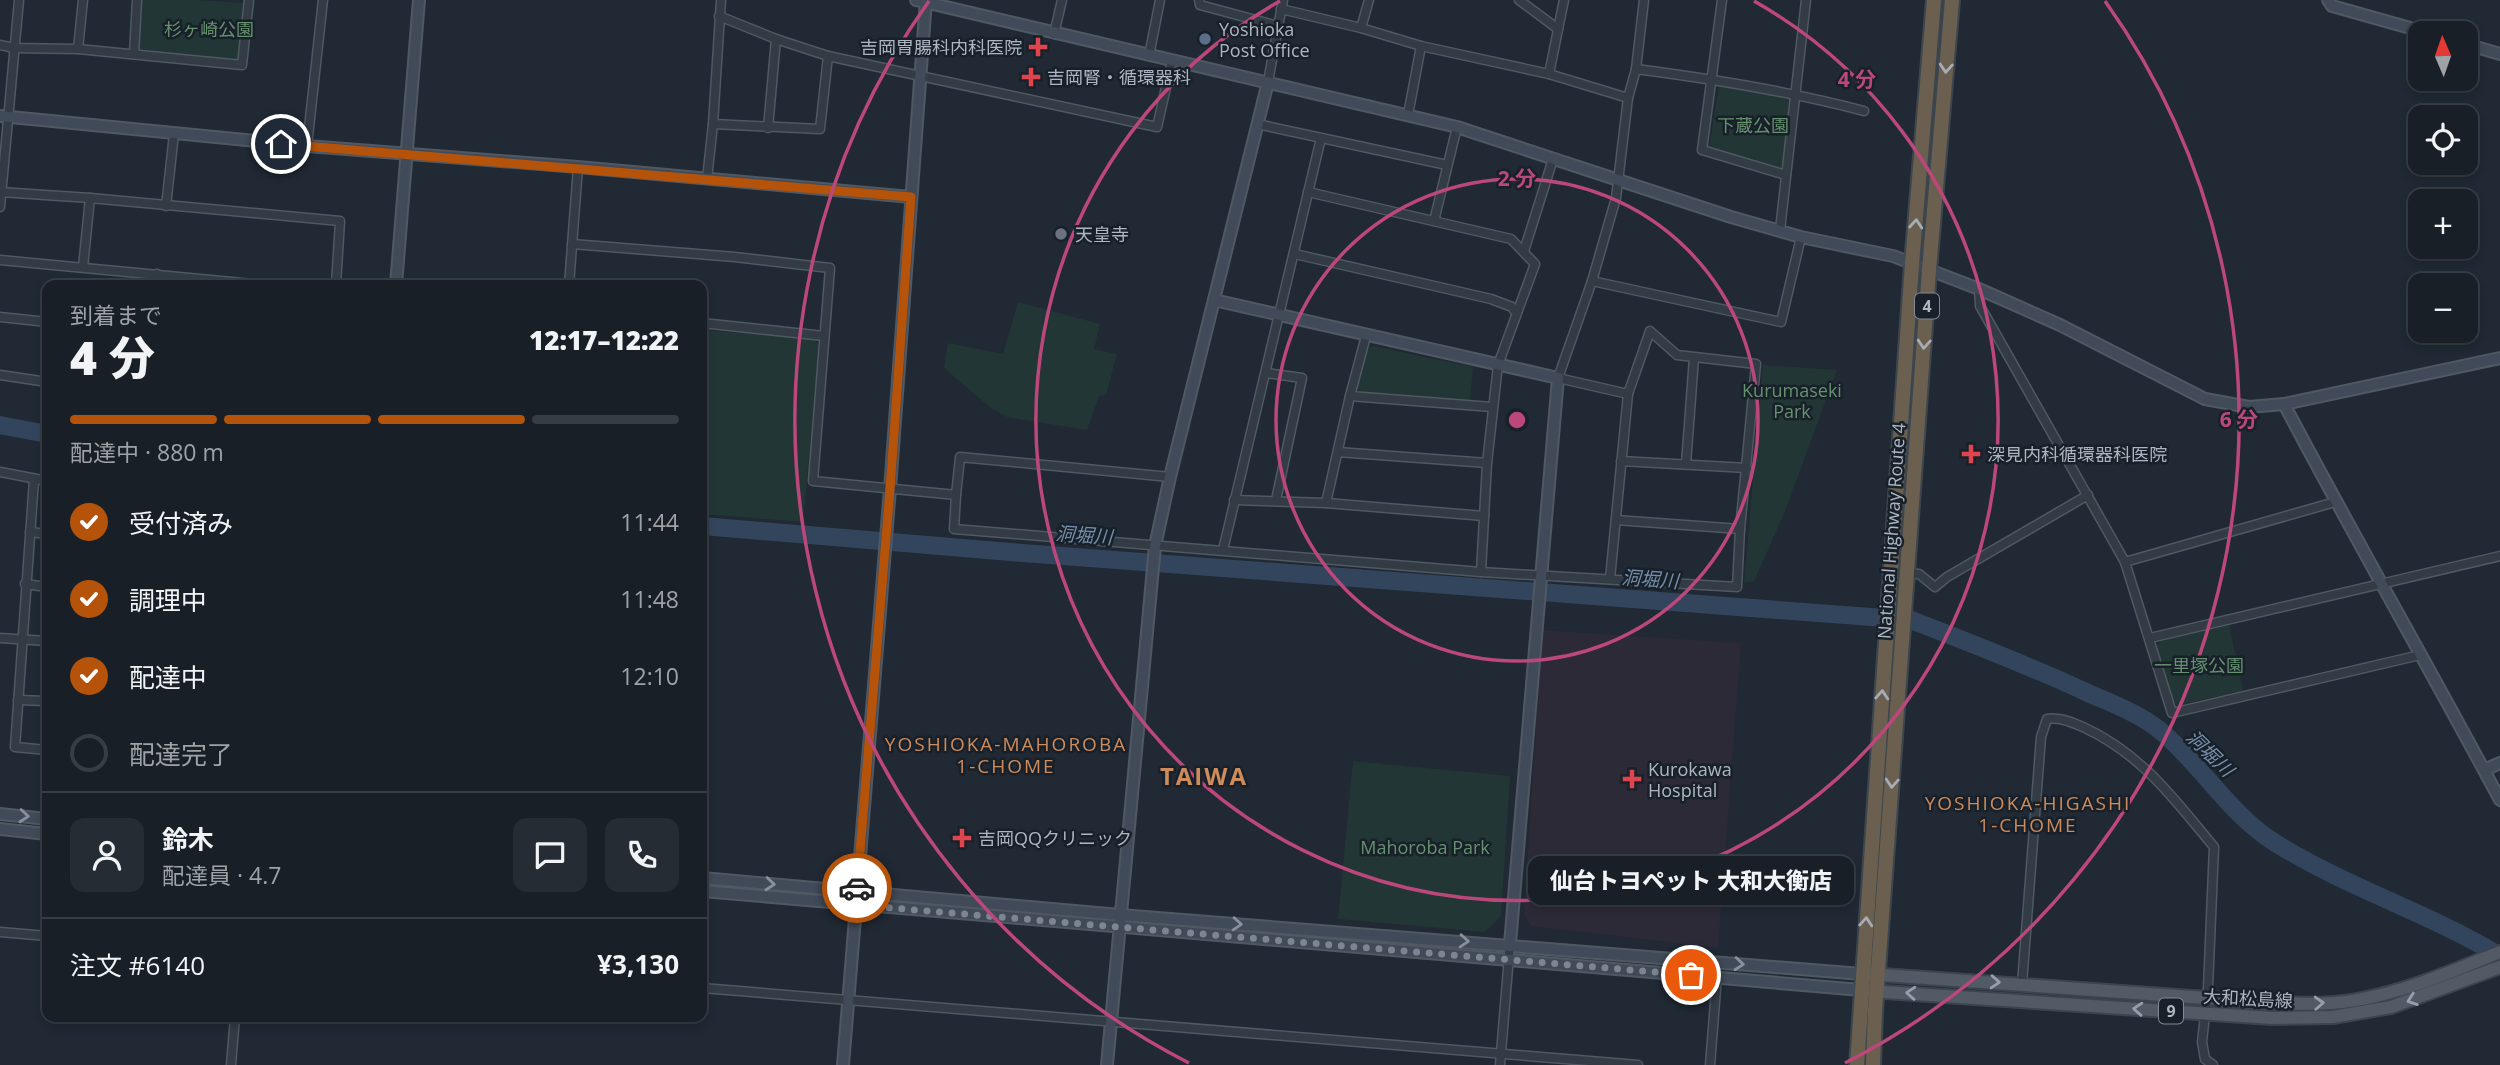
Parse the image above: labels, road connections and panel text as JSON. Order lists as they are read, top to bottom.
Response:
{
  "streets": {
    "highway": ["4", "National Highway Route 4"],
    "main road": ["大和松島線", "9"]
  },
  "crossings": [
    ["National Highway Route 4", "大和松島線"]
  ],
  "districts": ["YOSHIOKA-MAHOROBA 1-CHOME", "TAIWA", "YOSHIOKA-HIGASHI 1-CHOME"],
  "water": ["洞堀川"],
  "parks": [
    "杉ヶ崎公園",
    "下蔵公園",
    "Kurumaseki Park",
    "一里塚公園",
    "Mahoroba Park"
  ],
  "places": {
    "other": ["Yoshioka Post Office", "天皇寺", "仙台トヨペット 大和大衡店"],
    "health": [
      "吉岡胃腸科内科医院",
      "吉岡腎・循環器科",
      "深見内科循環器科医院",
      "Kurokawa Hospital",
      "吉岡QQクリニック"
    ]
  },
  "north": "top",
  "page": {
    "map_buttons": ["+", "−"],
    "heading": ["4 分", "到着まで", "12:17–12:22"],
    "panel": [
      "鈴木",
      "配達員 · 4.7",
      "注文 #6140",
      "¥3,130"
    ],
    "bar": "配達中 · 880 m",
    "list": [
      ["受付済み", "11:44"],
      ["調理中", "11:48"],
      ["配達中", "12:10"],
      "配達完了"
    ],
    "bubble": "仙台トヨペット 大和大衡店"
  },
  "rings": ["4 分", "2 分", "6 分"]
}
